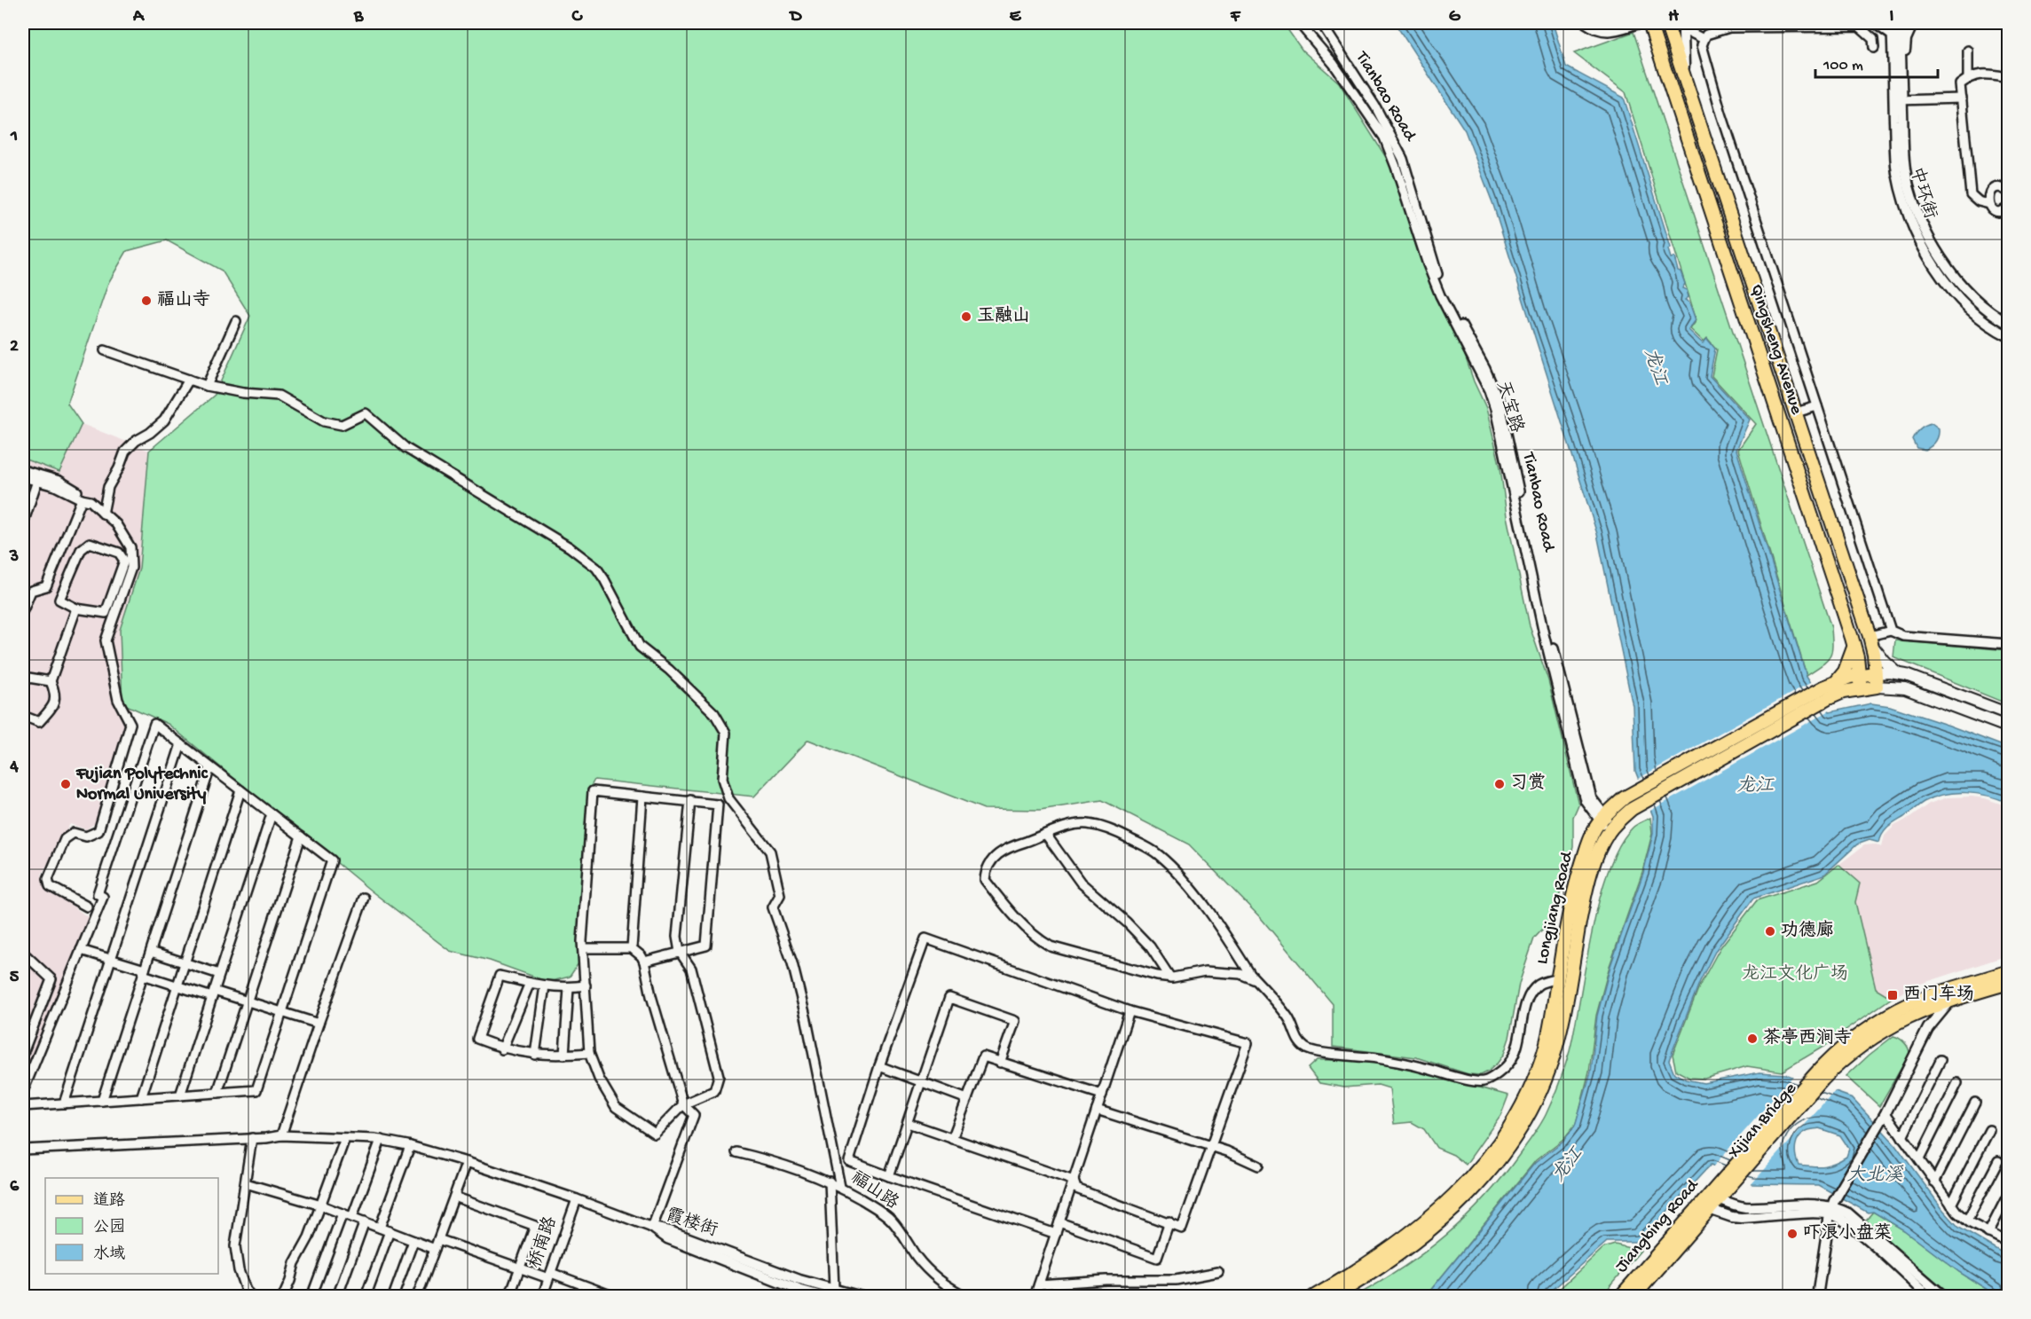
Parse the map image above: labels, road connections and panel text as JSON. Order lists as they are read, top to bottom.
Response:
{
  "streets": {
    "main road": [
      "Qingsheng Avenue",
      "Longjiang Road",
      "Xijian Bridge",
      "Jiangbing Road"
    ],
    "street": [
      "Tianbao Road",
      "中环街",
      "天宝路",
      "福山路",
      "霞楼街",
      "桥南路"
    ]
  },
  "crossings": [
    ["Tianbao Road", "天宝路"],
    ["Tianbao Road", "Longjiang Road"],
    ["Qingsheng Avenue", "Longjiang Road"],
    ["天宝路", "Longjiang Road"],
    ["Xijian Bridge", "Jiangbing Road"]
  ],
  "water": ["龙江", "大北溪"],
  "parks": ["龙江文化广场"],
  "places": {
    "other": [
      "福山寺",
      "玉融山",
      "Fujian Polytechnic Normal University",
      "习赏",
      "功德廊",
      "茶亭西涧寺",
      "吓浪小盘菜"
    ],
    "transit": ["西门车场"]
  },
  "legend": ["道路", "公园", "水域"],
  "scale_bar": "100 m",
  "grid": {
    "columns": [
      "A",
      "B",
      "C",
      "D",
      "E",
      "F",
      "G",
      "H",
      "I"
    ],
    "rows": [
      "1",
      "2",
      "3",
      "4",
      "5",
      "6"
    ]
  }
}
